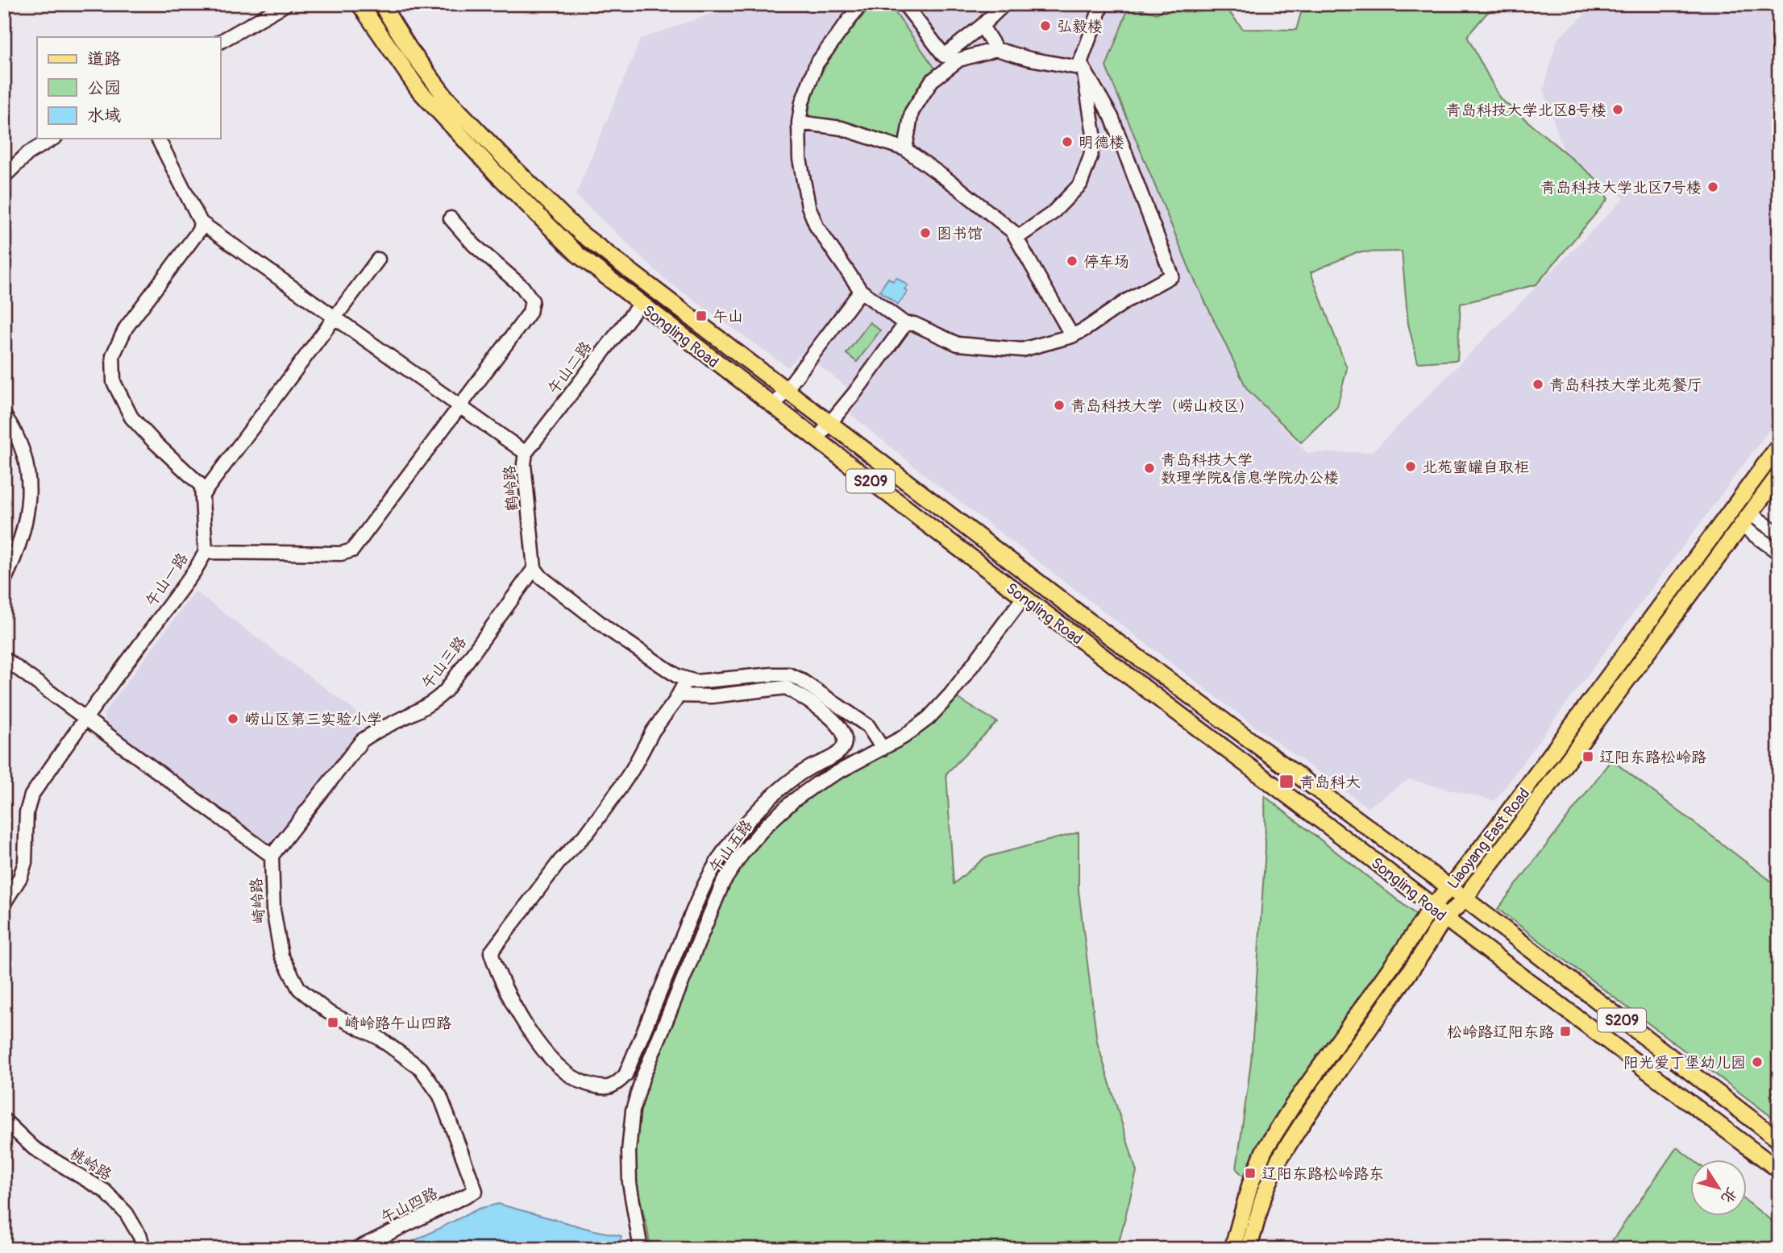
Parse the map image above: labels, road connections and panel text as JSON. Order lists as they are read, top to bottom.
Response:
{
  "streets": {
    "main road": ["Songling Road", "S209", "Liaoyang East Road"],
    "street": [
      "午山二路",
      "鹤岭路",
      "午山一路",
      "午山三路",
      "午山五路",
      "崎岭路",
      "桃岭路",
      "午山四路"
    ]
  },
  "crossings": [
    ["Songling Road", "午山二路"],
    ["Songling Road", "Liaoyang East Road"],
    ["Songling Road", "午山五路"],
    ["午山二路", "鹤岭路"],
    ["鹤岭路", "午山三路"],
    ["午山一路", "崎岭路"],
    ["午山三路", "崎岭路"],
    ["崎岭路", "午山四路"]
  ],
  "places": {
    "other": [
      "弘毅楼",
      "青岛科技大学北区8号楼",
      "明德楼",
      "青岛科技大学北区7号楼",
      "图书馆",
      "停车场",
      "青岛科技大学北苑餐厅",
      "青岛科技大学（崂山校区）",
      "北苑蜜罐自取柜",
      "青岛科技大学 数理学院&信息学院办公楼",
      "崂山区第三实验小学",
      "阳光爱丁堡幼儿园"
    ],
    "transit": [
      "午山",
      "辽阳东路松岭路",
      "青岛科大",
      "崎岭路午山四路",
      "松岭路辽阳东路",
      "辽阳东路松岭路东"
    ]
  },
  "legend": ["道路", "公园", "水域"],
  "north": "bottom right"
}
